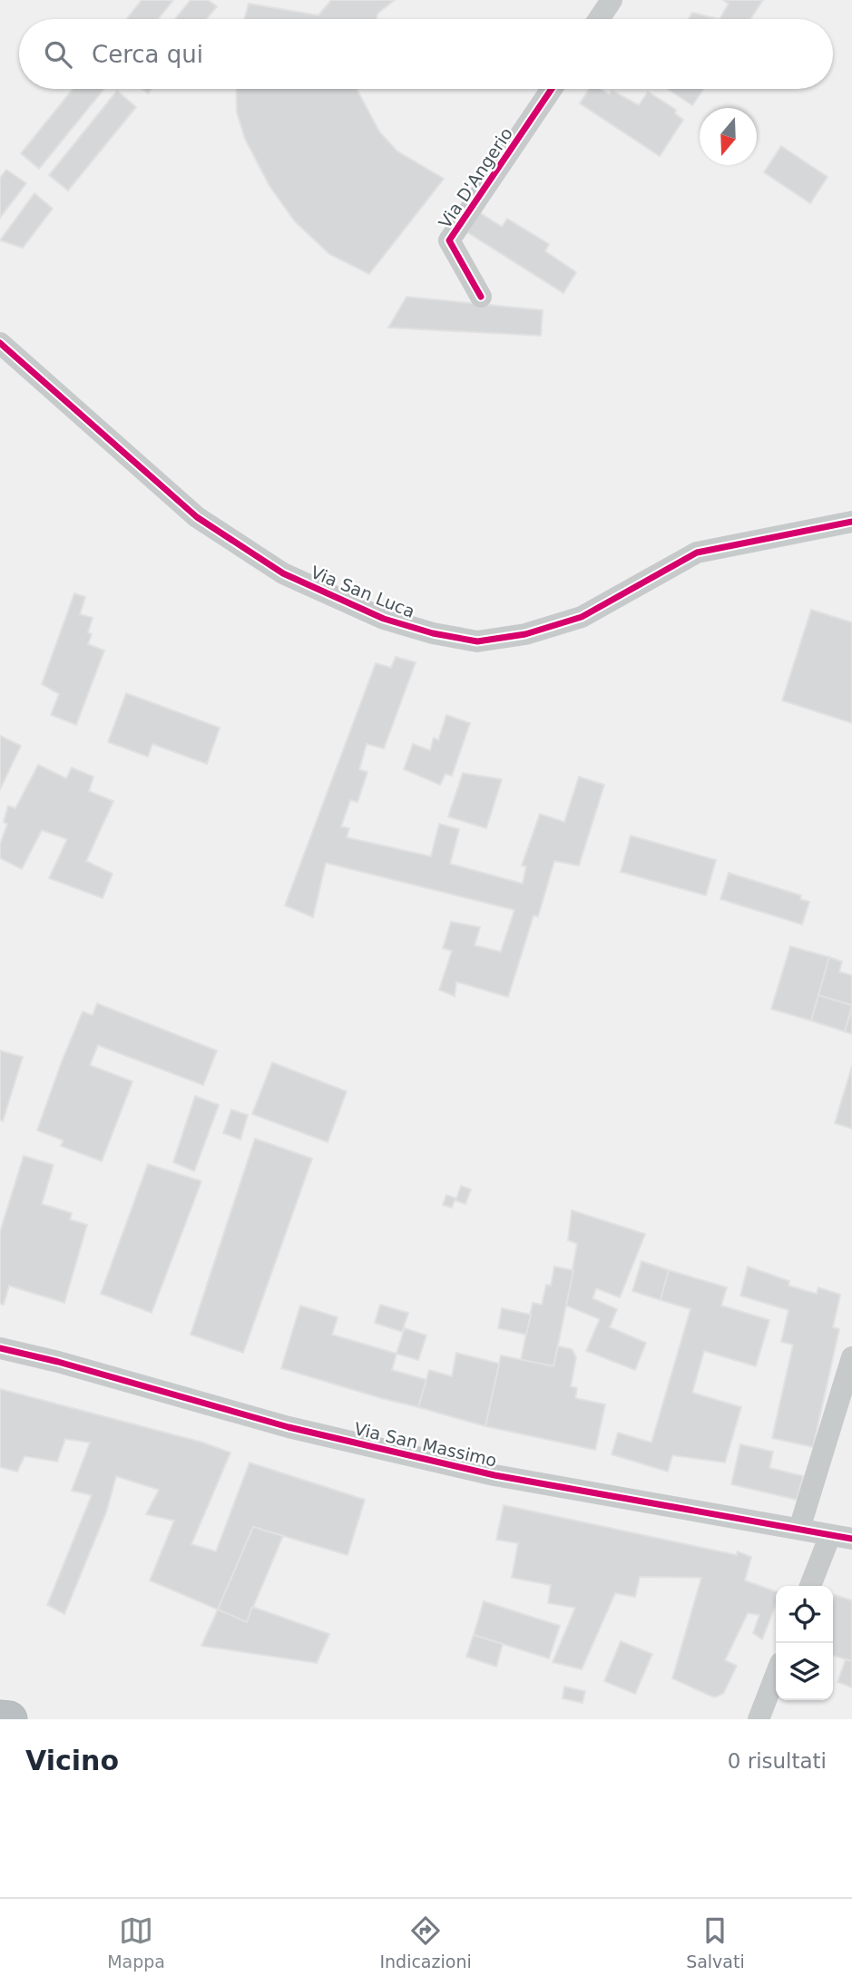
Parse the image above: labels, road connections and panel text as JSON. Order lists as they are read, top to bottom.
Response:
{
  "streets": {
    "street": ["Via D'Angerio", "Via San Luca", "Via San Massimo"]
  },
  "north": "bottom",
  "page": {
    "search": "Cerca qui",
    "heading": ["Vicino", "0 risultati"],
    "nav": ["Mappa", "Indicazioni", "Salvati"]
  }
}
